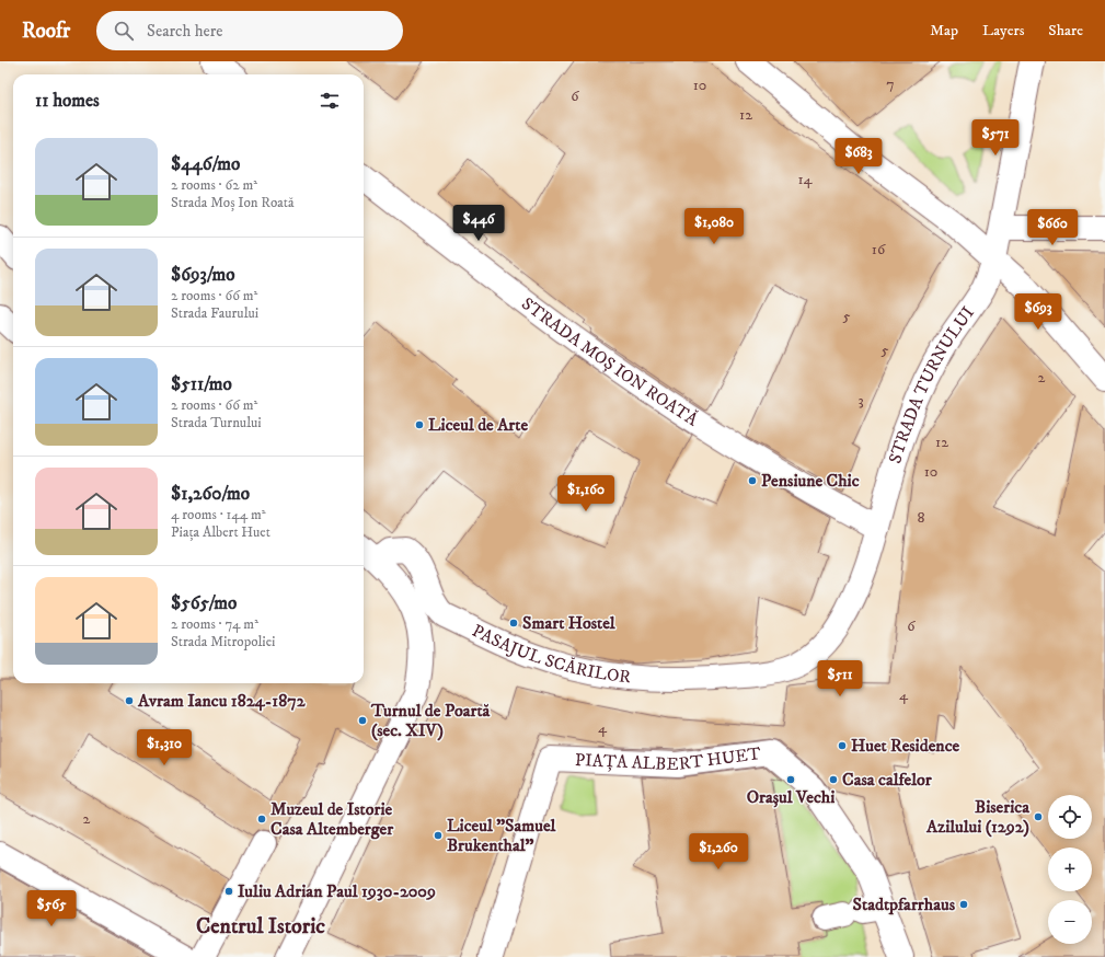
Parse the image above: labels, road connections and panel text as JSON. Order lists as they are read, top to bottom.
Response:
{
  "streets": {
    "street": [
      "STRADA MOȘ ION ROATĂ",
      "STRADA TURNULUI",
      "PASAJUL SCĂRILOR",
      "PIAȚA ALBERT HUET"
    ]
  },
  "crossings": [
    ["STRADA MOȘ ION ROATĂ", "STRADA TURNULUI"],
    ["STRADA TURNULUI", "PASAJUL SCĂRILOR"]
  ],
  "districts": ["Centrul Istoric"],
  "places": [
    "Liceul de Arte",
    "Pensiune Chic",
    "Smart Hostel",
    "Avram Iancu 1824-1872",
    "Turnul de Poartă (sec. XIV)",
    "Huet Residence",
    "Orașul Vechi",
    "Casa calfelor",
    "Biserica Azilului (1292)",
    "Muzeul de Istorie Casa Altemberger",
    "Liceul \"Samuel Brukenthal\"",
    "Iuliu Adrian Paul 1930-2009",
    "Stadtpfarrhaus"
  ],
  "house_numbers": [
    "7",
    "10",
    "6",
    "12",
    "14",
    "16",
    "5",
    "5",
    "2",
    "3",
    "12",
    "10",
    "8",
    "6",
    "4",
    "4",
    "2"
  ],
  "page": {
    "header": "Roofr",
    "search": "Search here",
    "nav": ["Map", "Layers", "Share"],
    "heading": "11 homes",
    "price": [
      "$571",
      "$683",
      "$446",
      "$1,080",
      "$660",
      "$693",
      "$1,160",
      "$511",
      "$1,310",
      "$1,260",
      "$565"
    ],
    "list": [
      {
        "name": "$446/mo",
        "note": "2 rooms · 62 m² · Strada Moș Ion Roată"
      },
      {
        "name": "$693/mo",
        "note": "2 rooms · 66 m² · Strada Faurului"
      },
      {
        "name": "$511/mo",
        "note": "2 rooms · 66 m² · Strada Turnului"
      },
      {
        "name": "$1,260/mo",
        "note": "4 rooms · 144 m² · Piața Albert Huet"
      },
      {
        "name": "$565/mo",
        "note": "2 rooms · 74 m² · Strada Mitropoliei"
      }
    ],
    "map_buttons": ["+", "−"]
  }
}
